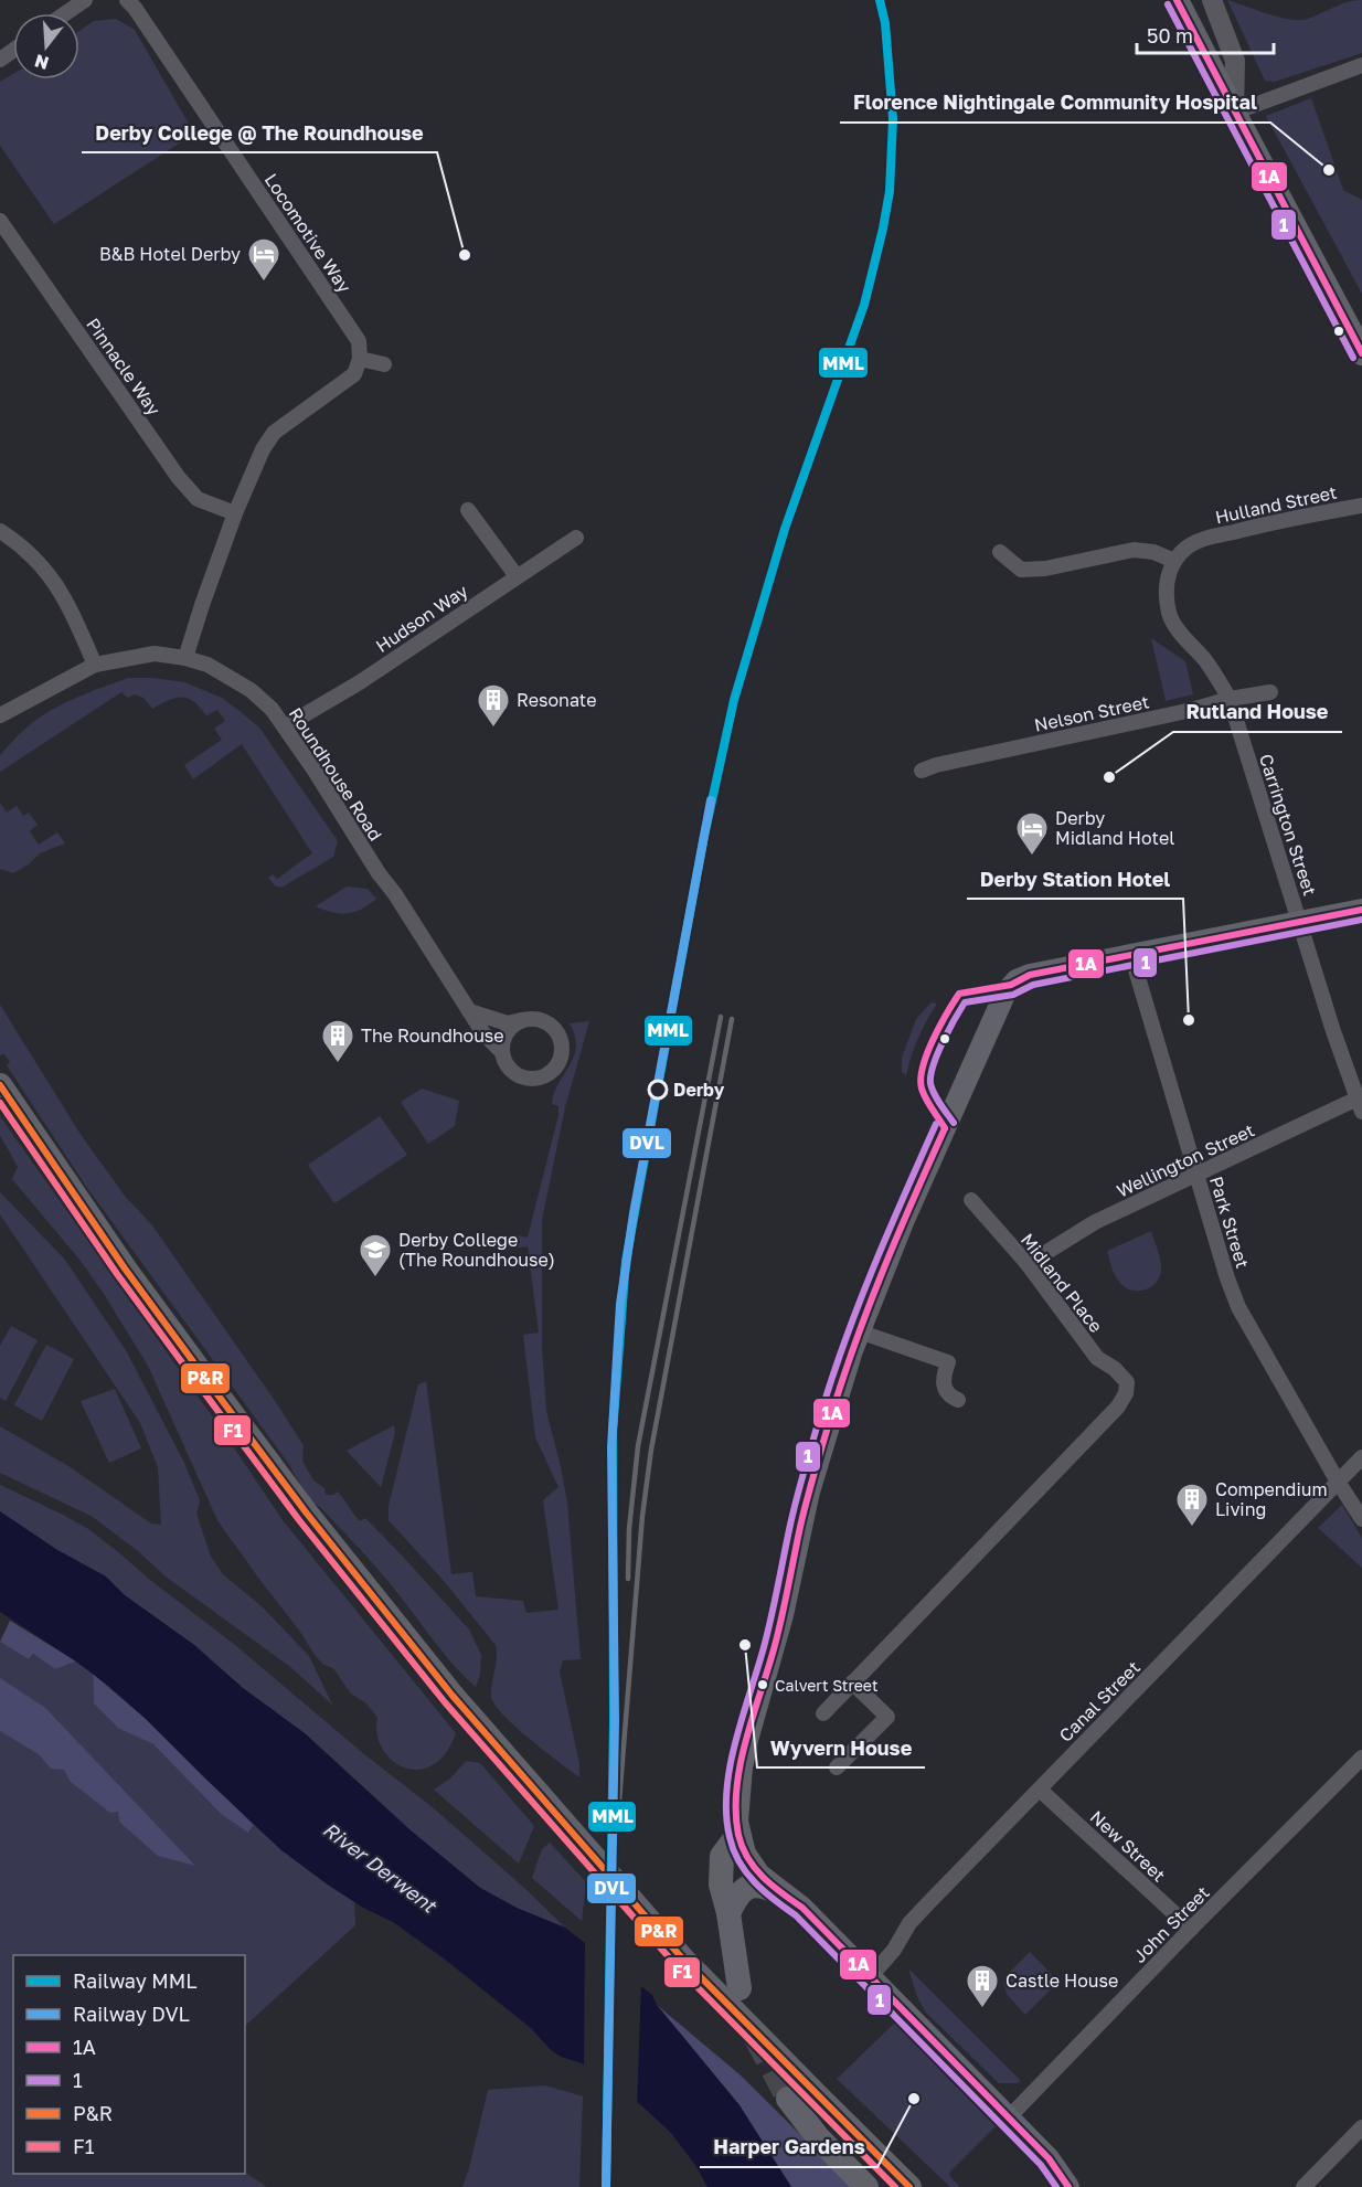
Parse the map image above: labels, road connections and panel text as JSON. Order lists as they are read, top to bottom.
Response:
{
  "streets": {
    "street": [
      "Locomotive Way",
      "Pinnacle Way",
      "Hulland Street",
      "Hudson Way",
      "Nelson Street",
      "Roundhouse Road",
      "Carrington Street",
      "Wellington Street",
      "Park Street",
      "Midland Place",
      "Canal Street",
      "New Street",
      "John Street"
    ]
  },
  "crossings": [
    ["Hulland Street", "Carrington Street"],
    ["Hudson Way", "Roundhouse Road"],
    ["Nelson Street", "Carrington Street"],
    ["Carrington Street", "Wellington Street"],
    ["Wellington Street", "Park Street"],
    ["Wellington Street", "Midland Place"],
    ["Park Street", "Canal Street"],
    ["Canal Street", "New Street"],
    ["New Street", "John Street"]
  ],
  "water": ["River Derwent"],
  "places": {
    "other": [
      "Florence Nightingale Community Hospital",
      "Derby College @ The Roundhouse",
      "Rutland House",
      "Derby Station Hotel",
      "Derby",
      "Wyvern House",
      "Calvert Street",
      "Harper Gardens"
    ],
    "hotel": ["B&B Hotel Derby", "Derby Midland Hotel"],
    "building": [
      "Resonate",
      "The Roundhouse",
      "Compendium Living",
      "Castle House"
    ],
    "school or university": ["Derby College (The Roundhouse)"]
  },
  "lines": [
    "rail line MML",
    "transit line 1A",
    "transit line 1",
    "rail line DVL",
    "transit line P&R",
    "transit line F1"
  ],
  "legend": [
    "Railway MML",
    "Railway DVL",
    "1A",
    "1",
    "P&R",
    "F1"
  ],
  "scale_bar": "50 m",
  "north": "bottom"
}
